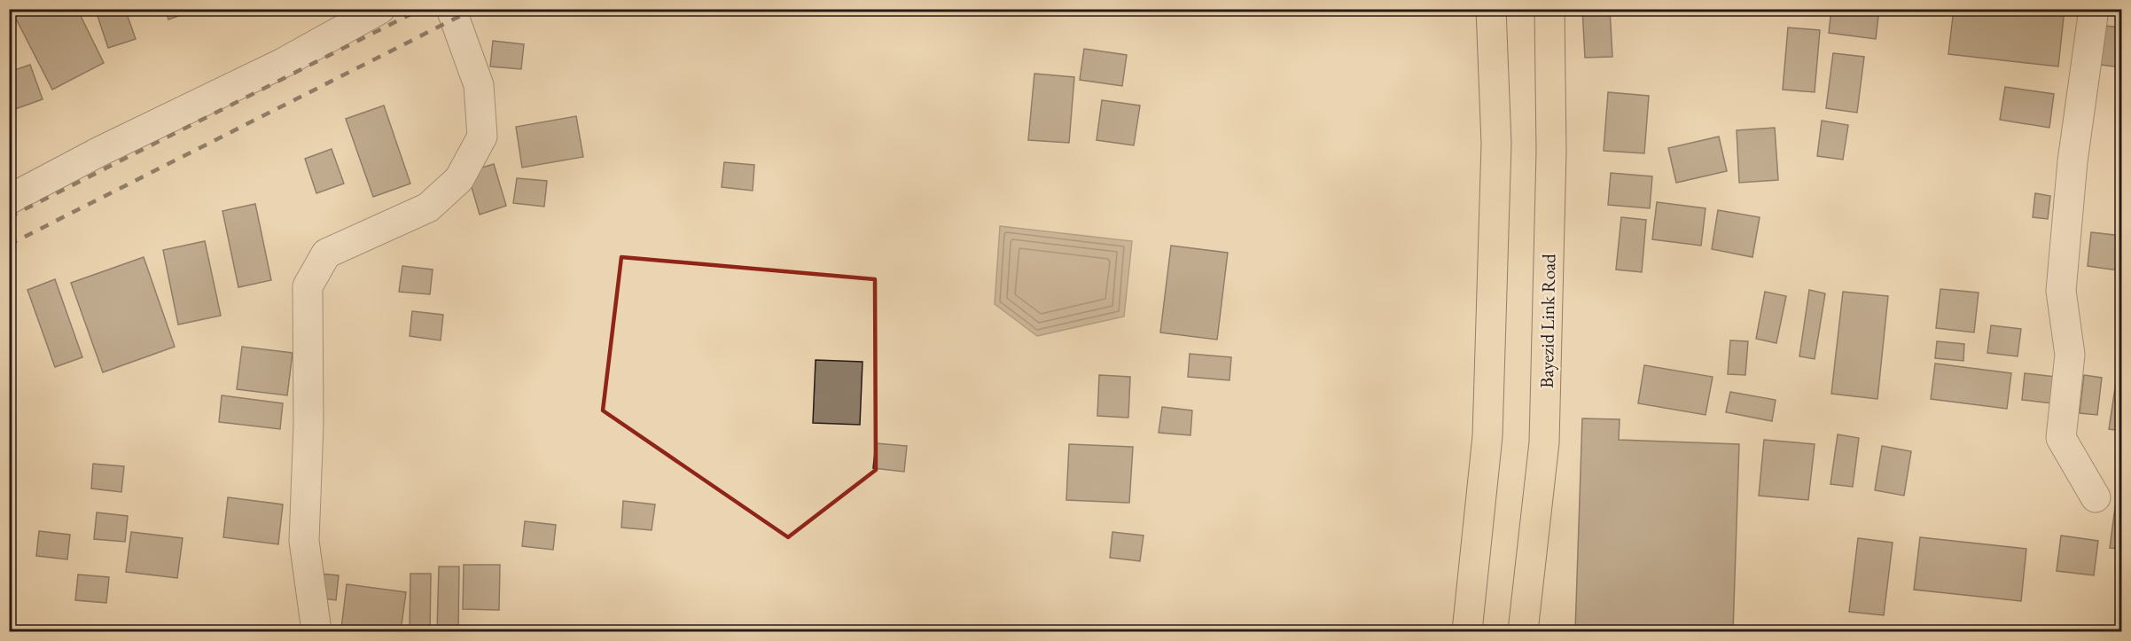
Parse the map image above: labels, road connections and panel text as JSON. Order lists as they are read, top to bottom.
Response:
{
  "streets": {
    "main road": ["Bayezid Link Road"]
  }
}
